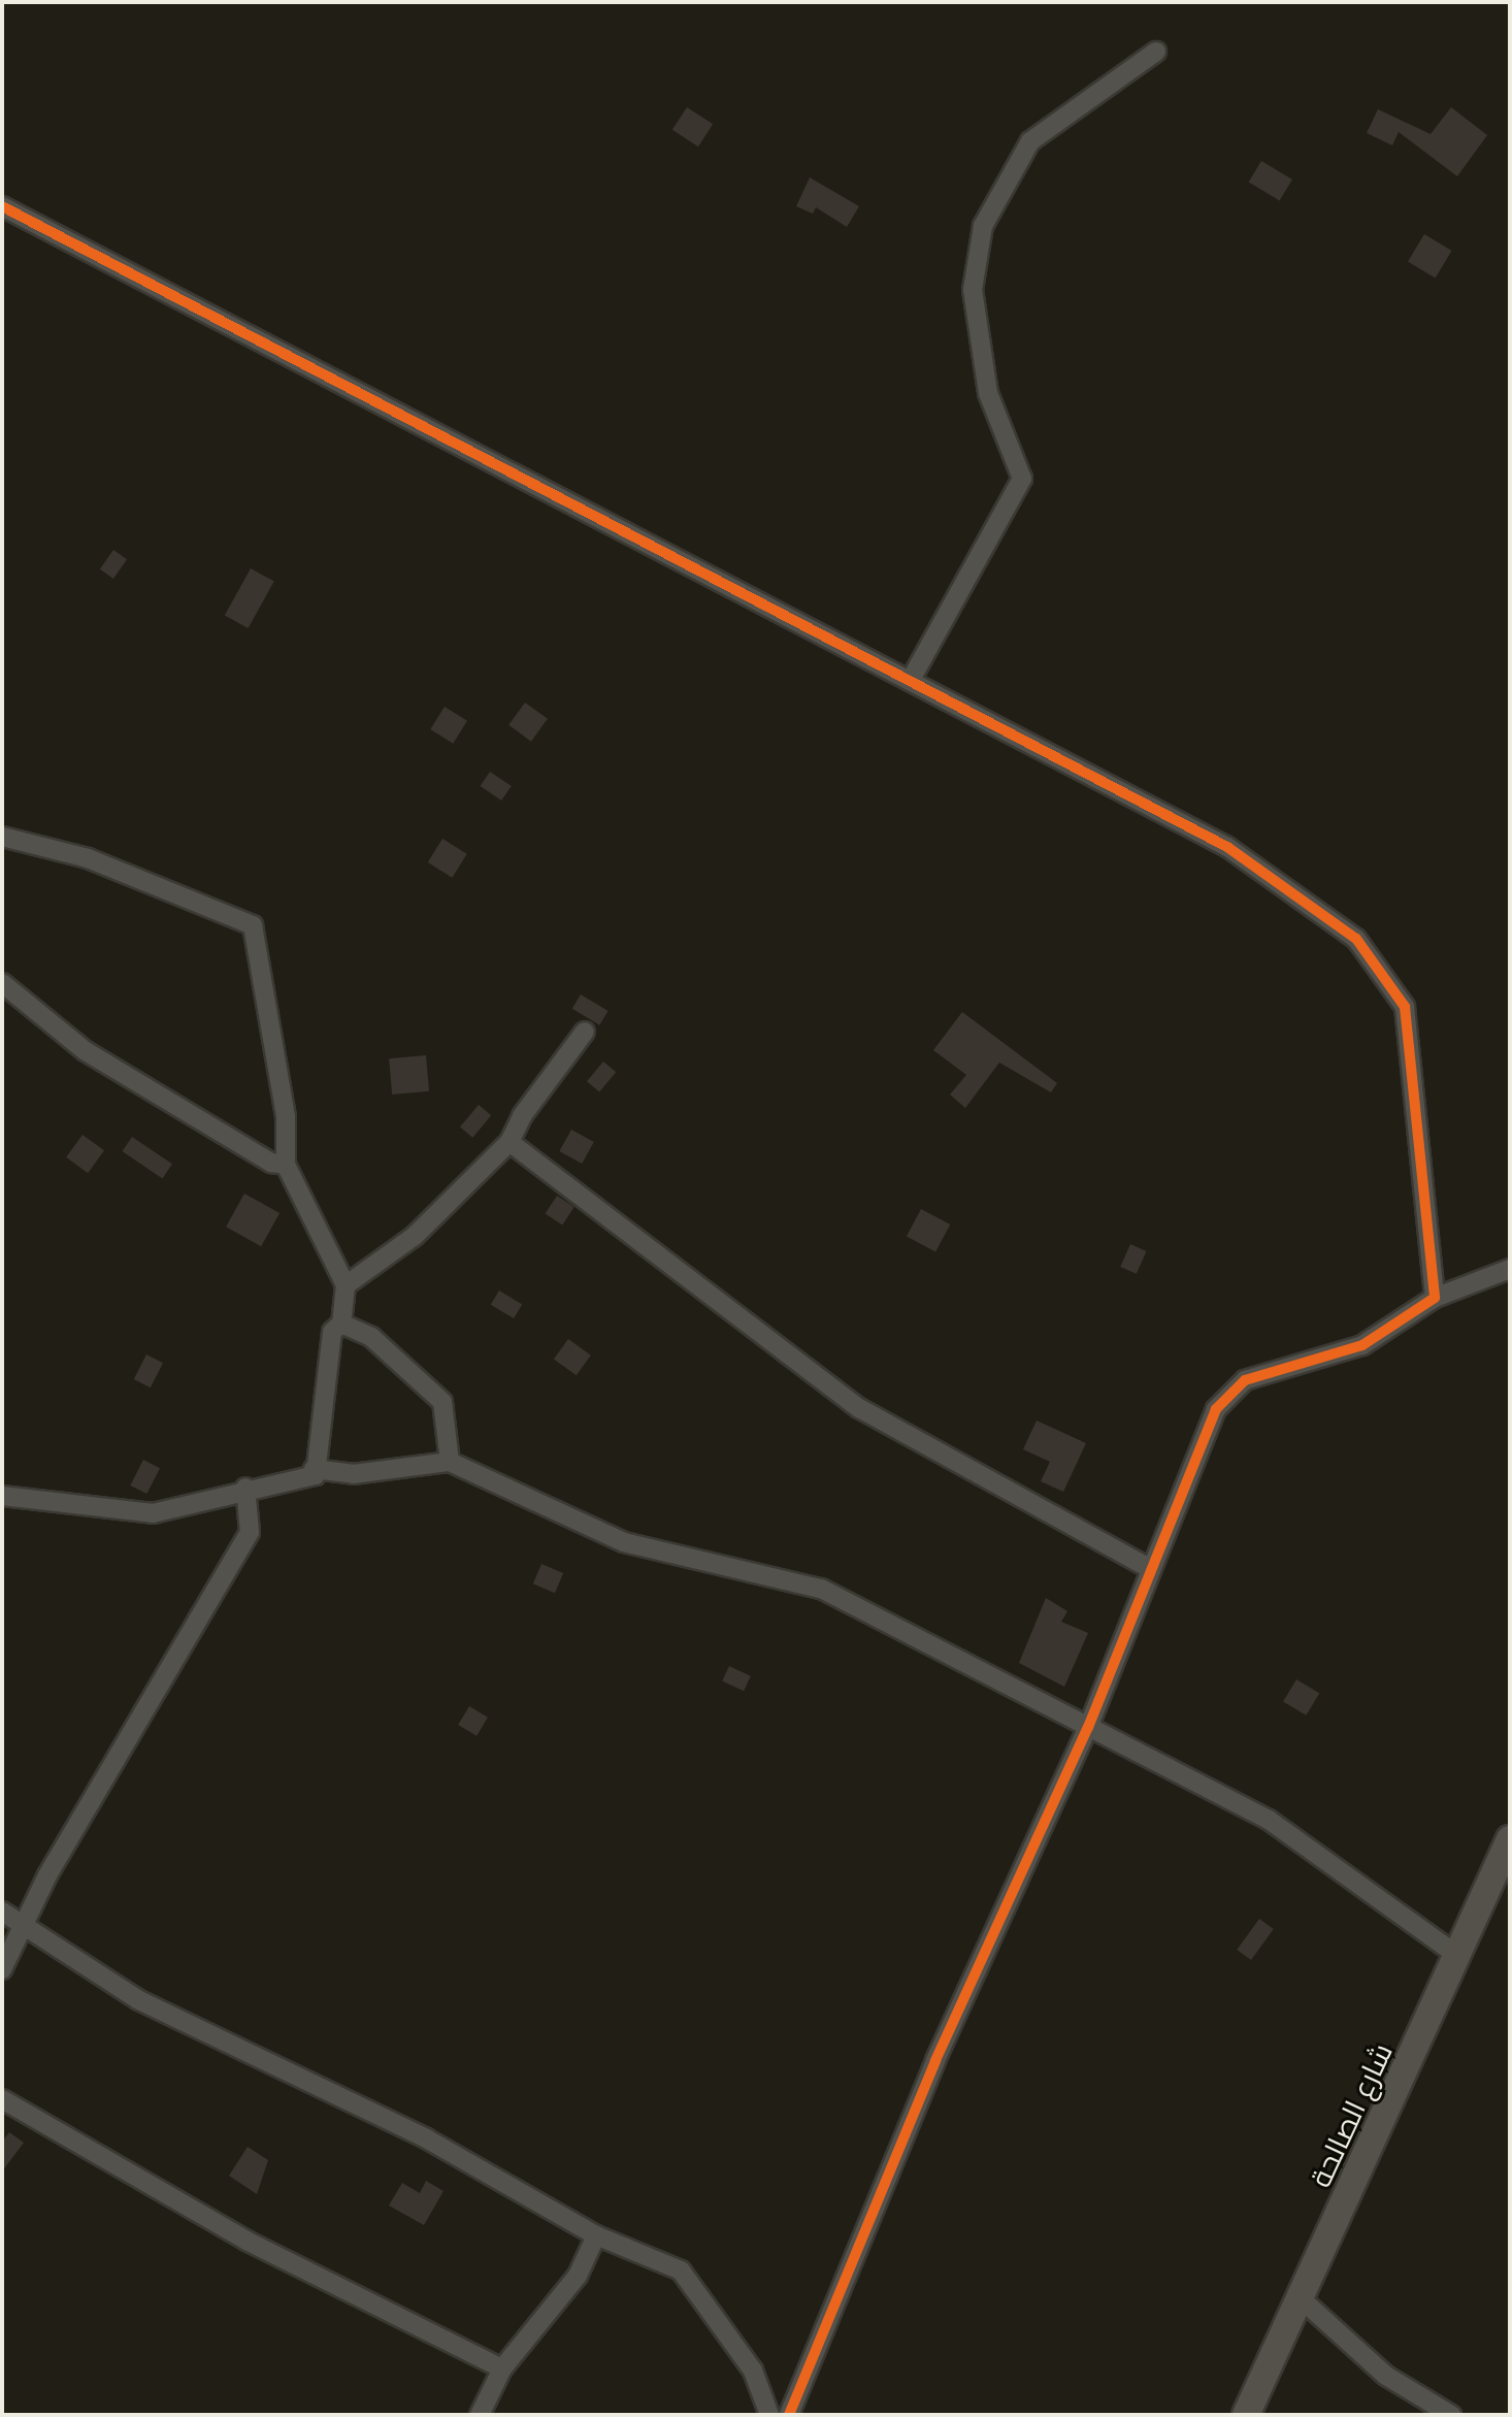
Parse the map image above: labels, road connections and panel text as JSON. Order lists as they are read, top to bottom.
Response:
{
  "streets": {
    "main road": ["شارع الصالحة"]
  }
}
